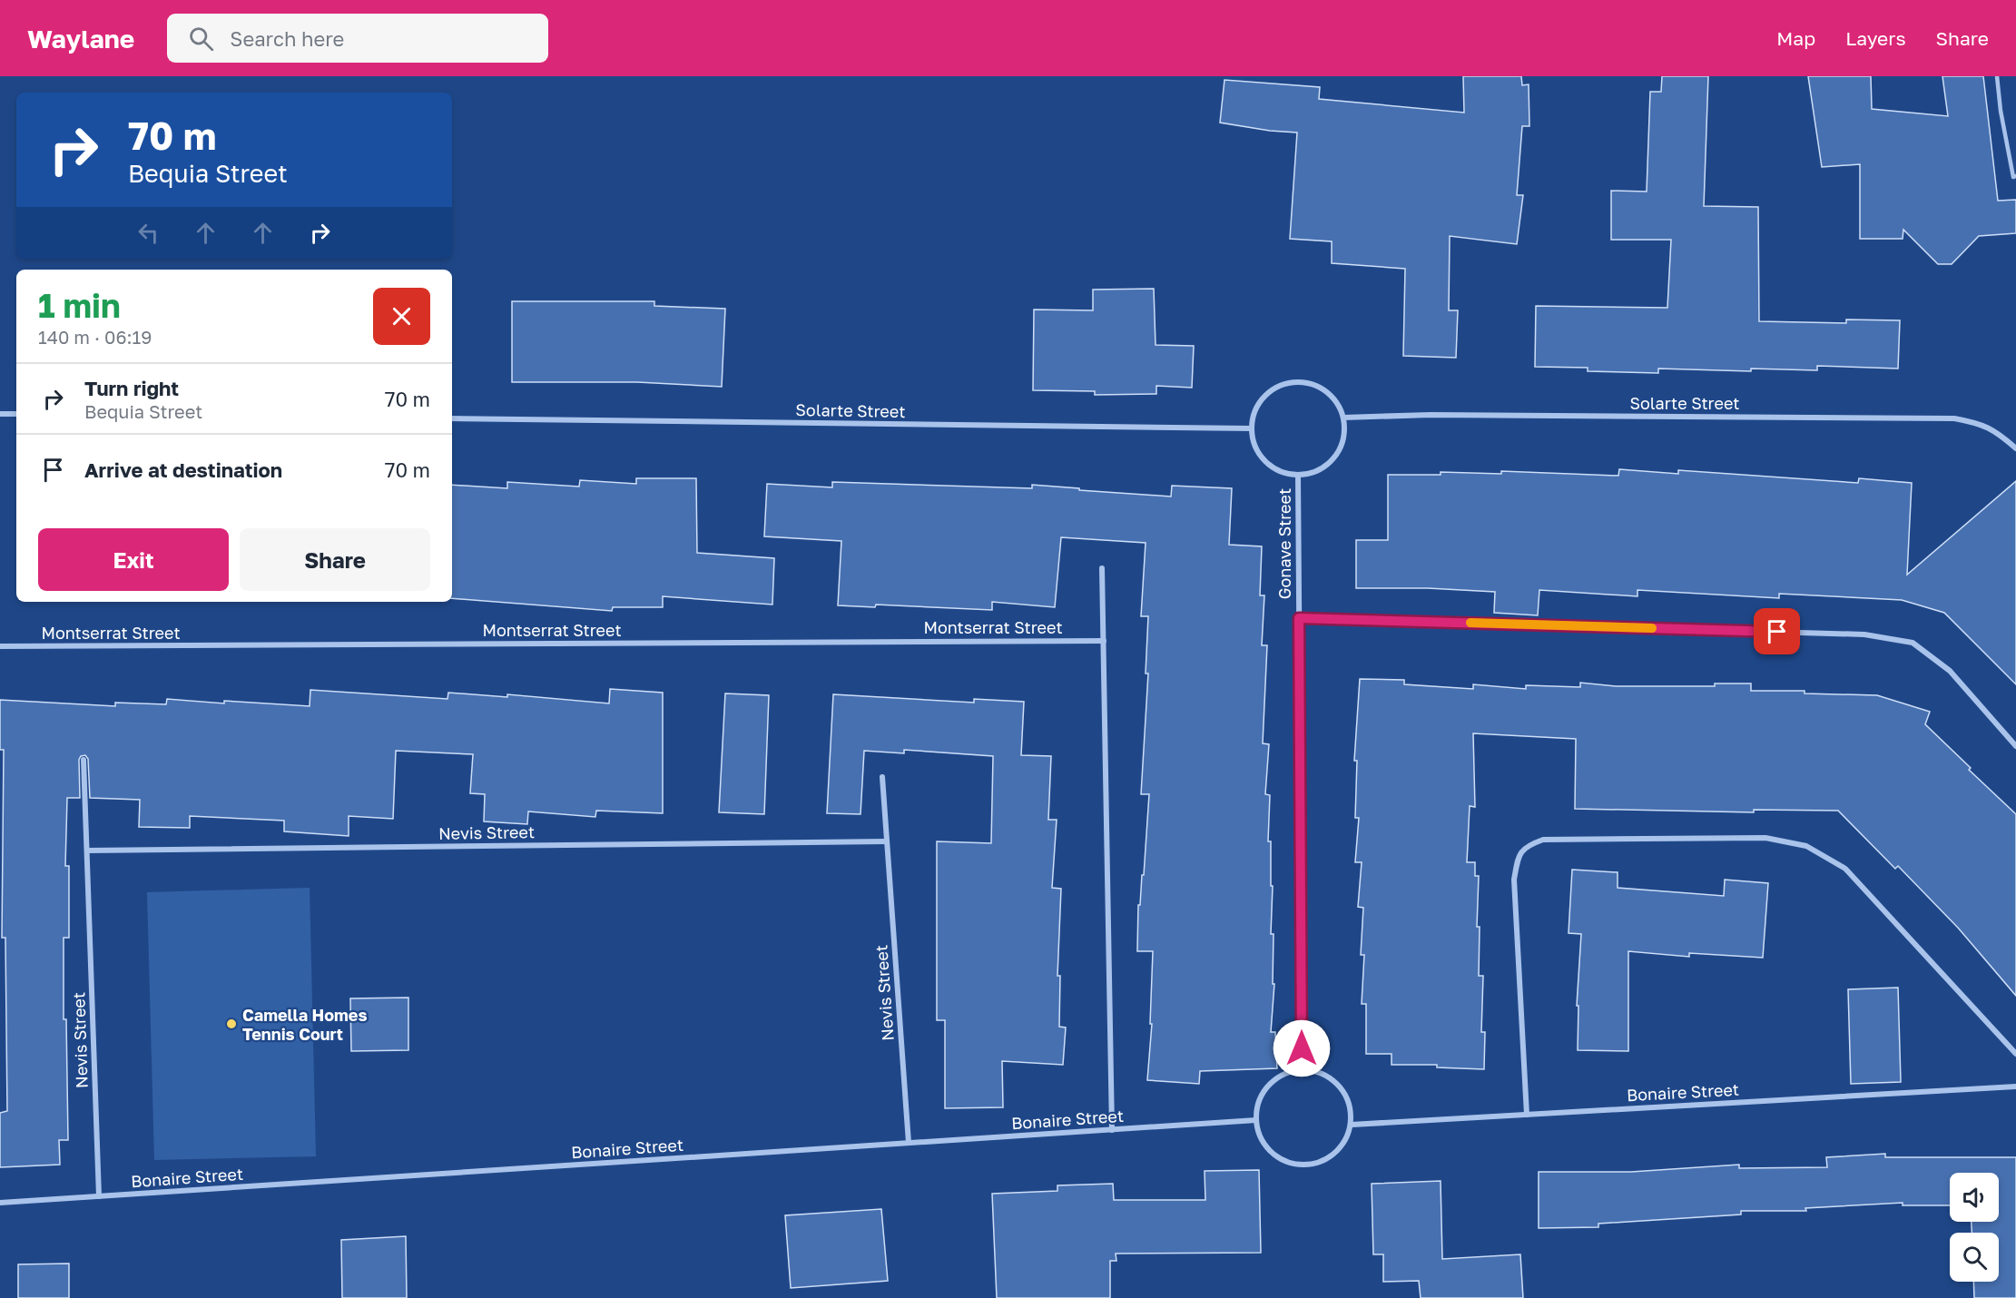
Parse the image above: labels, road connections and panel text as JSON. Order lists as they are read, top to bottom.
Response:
{
  "streets": {
    "street": [
      "Solarte Street",
      "Gonave Street",
      "Montserrat Street",
      "Nevis Street",
      "Bonaire Street"
    ]
  },
  "crossings": [
    ["Solarte Street", "Gonave Street"],
    ["Gonave Street", "Bonaire Street"],
    ["Nevis Street", "Bonaire Street"]
  ],
  "places": ["Camella Homes Tennis Court"],
  "page": {
    "header": "Waylane",
    "search": "Search here",
    "nav": ["Map", "Layers", "Share"],
    "turn": ["70 m", "Bequia Street"],
    "heading": ["1 min", "140 m · 06:19"],
    "list": [
      {
        "name": "Turn right",
        "note": "Bequia Street",
        "value": "70 m"
      },
      {
        "name": "Arrive at destination",
        "value": "70 m"
      }
    ],
    "buttons": ["Exit", "Share"]
  }
}
